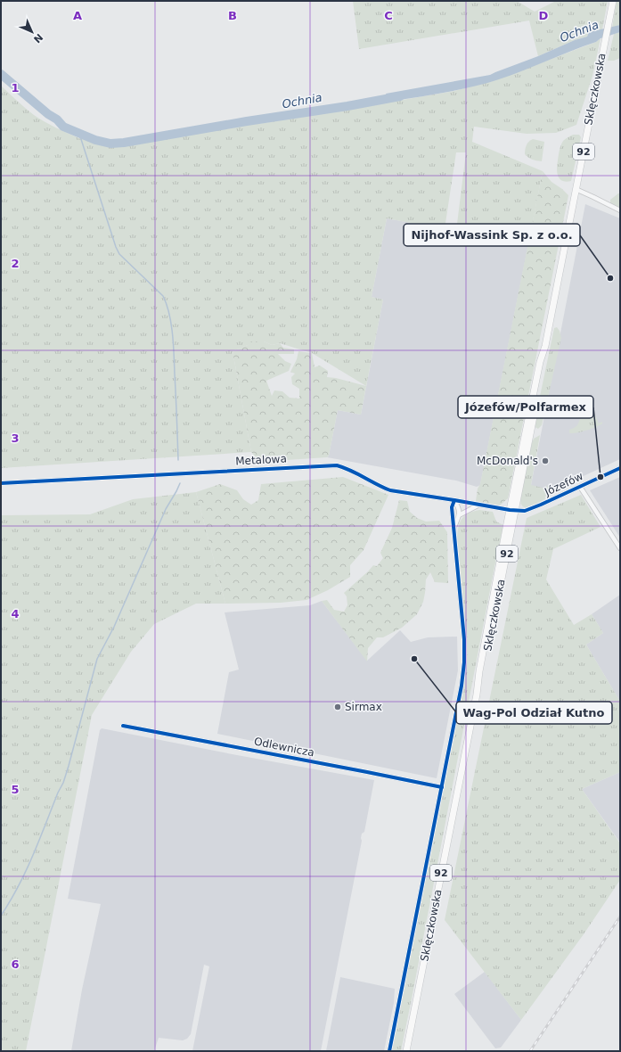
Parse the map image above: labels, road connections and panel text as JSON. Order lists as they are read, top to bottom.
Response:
{
  "streets": {
    "main road": ["Sklęczkowska", "92"],
    "street": ["Metalowa", "Józefów", "Odlewnicza"]
  },
  "crossings": [
    ["Sklęczkowska", "Metalowa"],
    ["Sklęczkowska", "Józefów"],
    ["Metalowa", "Józefów"]
  ],
  "water": ["Ochnia"],
  "places": [
    "Nijhof-Wassink Sp. z o.o.",
    "McDonald's",
    "Józefów/Polfarmex",
    "Wag-Pol Odział Kutno",
    "Sirmax"
  ],
  "north": "bottom right",
  "grid": {
    "columns": [
      "A",
      "B",
      "C",
      "D"
    ],
    "rows": [
      "1",
      "2",
      "3",
      "4",
      "5",
      "6"
    ]
  }
}
